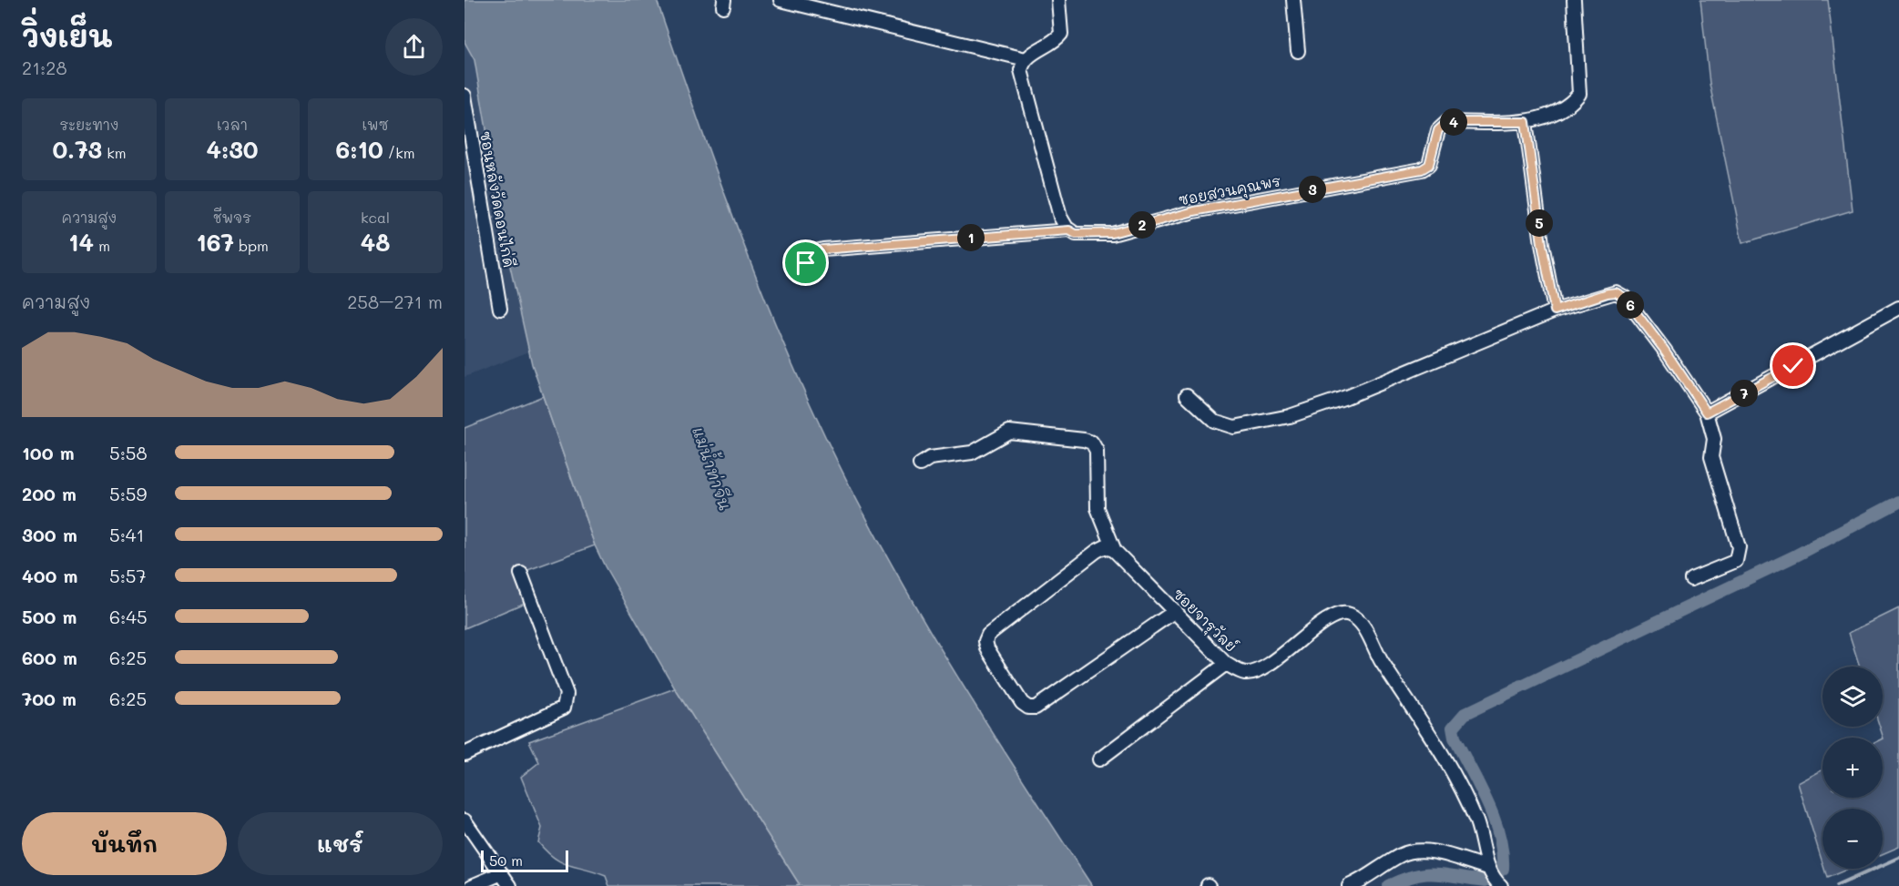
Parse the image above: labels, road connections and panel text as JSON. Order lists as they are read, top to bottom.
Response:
{
  "streets": {
    "street": ["ซอยสวนคุณพร", "ซอนหลังวัดดอนไก่ดี", "ซอยจารุวัลย์"]
  },
  "water": ["แม่น้ำท่าจีน"],
  "scale_bar": "50 m",
  "page": {
    "heading": ["วิ่งเย็น", "21:28"],
    "stats": [
      ["ระยะทาง", "0.73 km"],
      ["เวลา", "4:30"],
      ["เพซ", "6:10 /km"],
      ["ความสูง", "14 m"],
      ["ชีพจร", "167 bpm"],
      ["kcal", "48"]
    ],
    "pins": [
      "4",
      "3",
      "5",
      "2",
      "1",
      "6",
      "7"
    ],
    "chart": ["ความสูง", "258–271 m"],
    "list": [
      {
        "name": "100 m",
        "note": "5:58"
      },
      {
        "name": "200 m",
        "note": "5:59"
      },
      {
        "name": "300 m",
        "note": "5:41"
      },
      {
        "name": "400 m",
        "note": "5:57"
      },
      {
        "name": "500 m",
        "note": "6:45"
      },
      {
        "name": "600 m",
        "note": "6:25"
      },
      {
        "name": "700 m",
        "note": "6:25"
      }
    ],
    "map_buttons": ["+", "−"],
    "buttons": ["บันทึก", "แชร์"],
    "scale": "50 m"
  }
}
